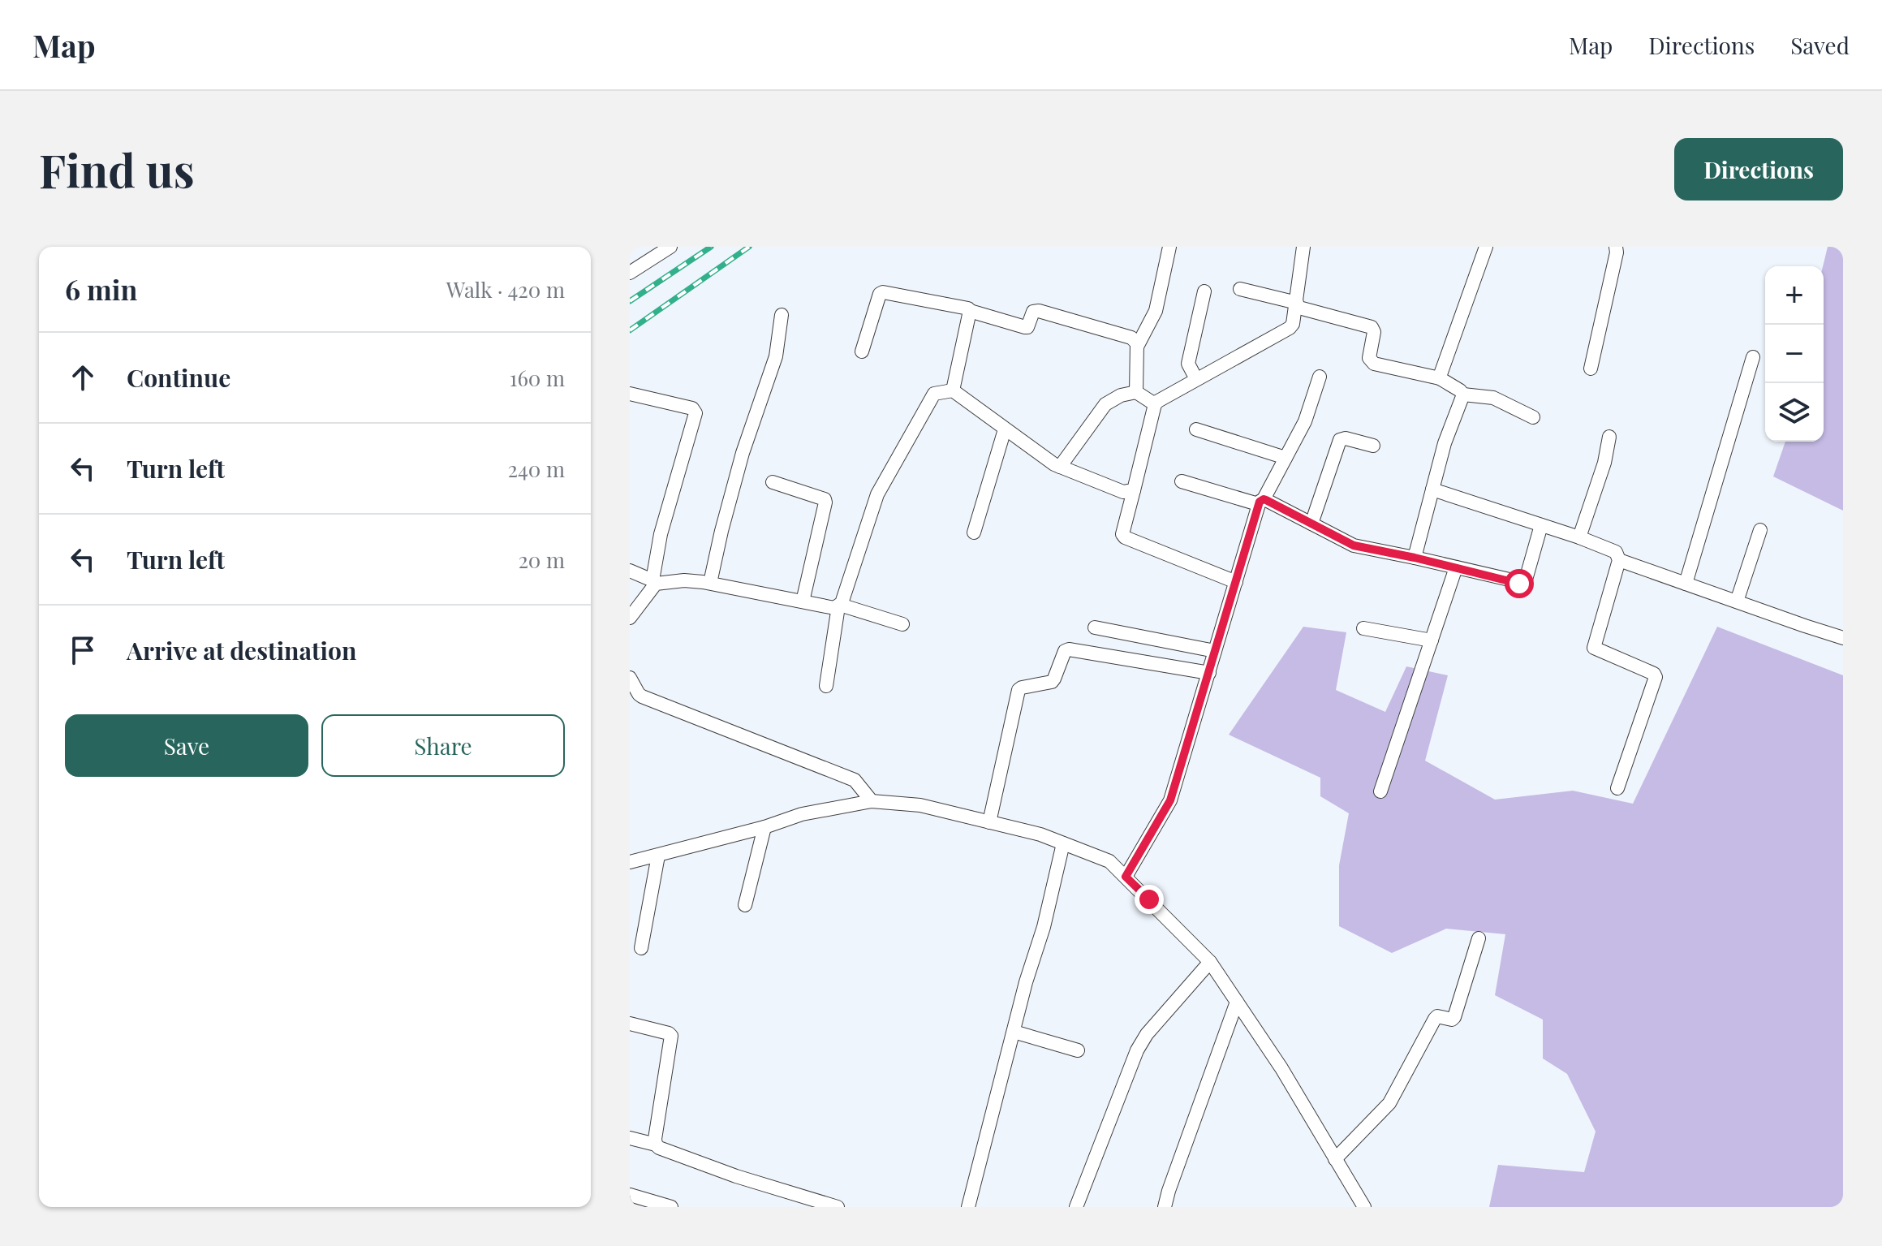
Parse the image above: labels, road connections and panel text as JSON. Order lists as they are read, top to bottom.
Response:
{
  "page": {
    "header": "Map",
    "nav": ["Map", "Directions", "Saved"],
    "buttons": [
      "Directions",
      ["Save", "Share"]
    ],
    "title": "Find us",
    "heading": ["6 min", "Walk · 420 m"],
    "map_buttons": ["+", "−"],
    "list": [
      ["Continue", "160 m"],
      ["Turn left", "240 m"],
      ["Turn left", "20 m"],
      "Arrive at destination"
    ]
  }
}
